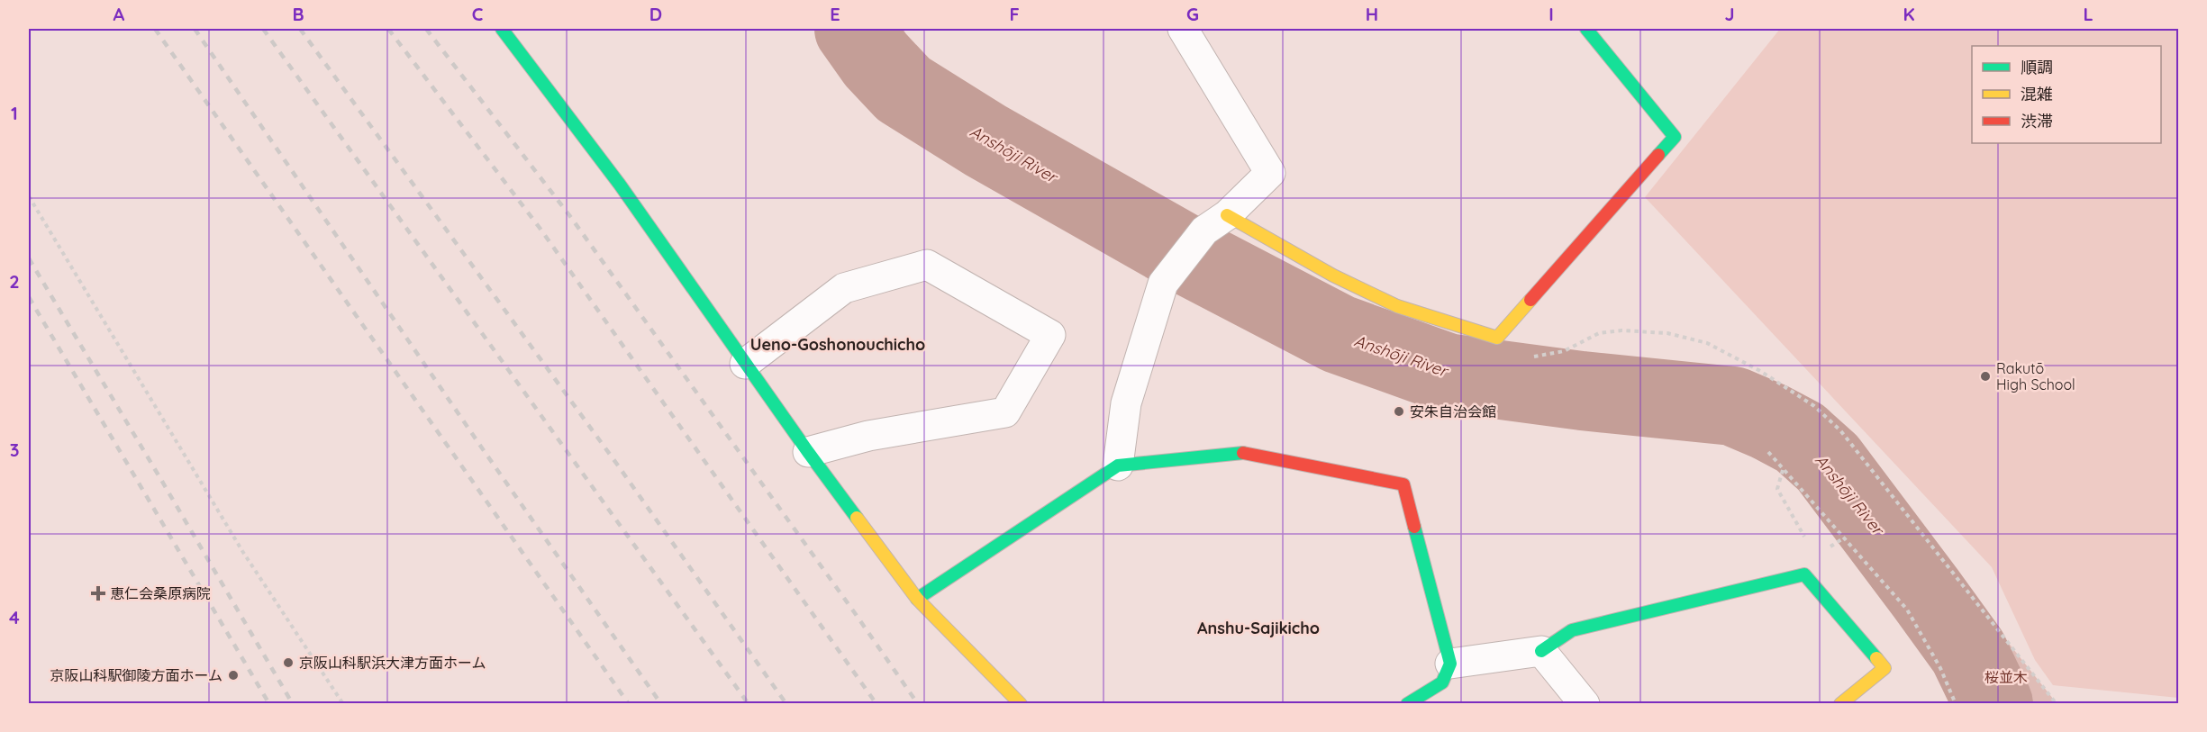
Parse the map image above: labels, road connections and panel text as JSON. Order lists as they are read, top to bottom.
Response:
{
  "districts": ["Ueno-Goshonouchicho", "Anshu-Sajikicho"],
  "water": ["Anshōji River"],
  "parks": ["桜並木"],
  "places": {
    "other": [
      "Rakutō High School",
      "安朱自治会館",
      "京阪山科駅浜大津方面ホーム",
      "京阪山科駅御陵方面ホーム"
    ],
    "health": ["恵仁会桑原病院"]
  },
  "legend": ["順調", "混雑", "渋滞"],
  "grid": {
    "columns": [
      "A",
      "B",
      "C",
      "D",
      "E",
      "F",
      "G",
      "H",
      "I",
      "J",
      "K",
      "L"
    ],
    "rows": [
      "1",
      "2",
      "3",
      "4"
    ]
  }
}
